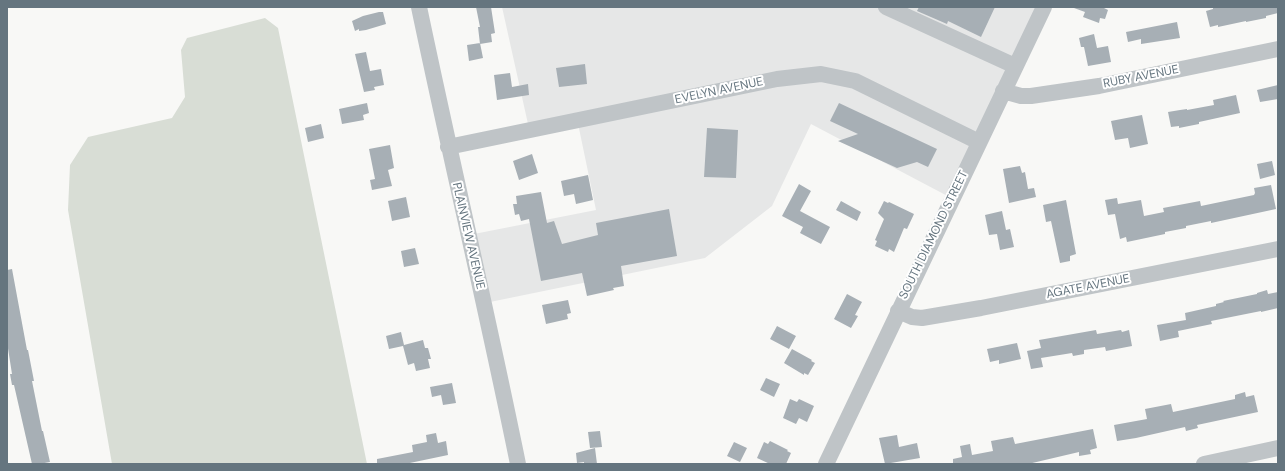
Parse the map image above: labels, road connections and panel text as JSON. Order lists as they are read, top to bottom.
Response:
{
  "streets": {
    "street": [
      "RUBY AVENUE",
      "EVELYN AVENUE",
      "SOUTH DIAMOND STREET",
      "PLAINVIEW AVENUE",
      "AGATE AVENUE"
    ]
  },
  "crossings": [
    ["RUBY AVENUE", "SOUTH DIAMOND STREET"],
    ["EVELYN AVENUE", "SOUTH DIAMOND STREET"],
    ["EVELYN AVENUE", "PLAINVIEW AVENUE"],
    ["SOUTH DIAMOND STREET", "AGATE AVENUE"]
  ]
}
